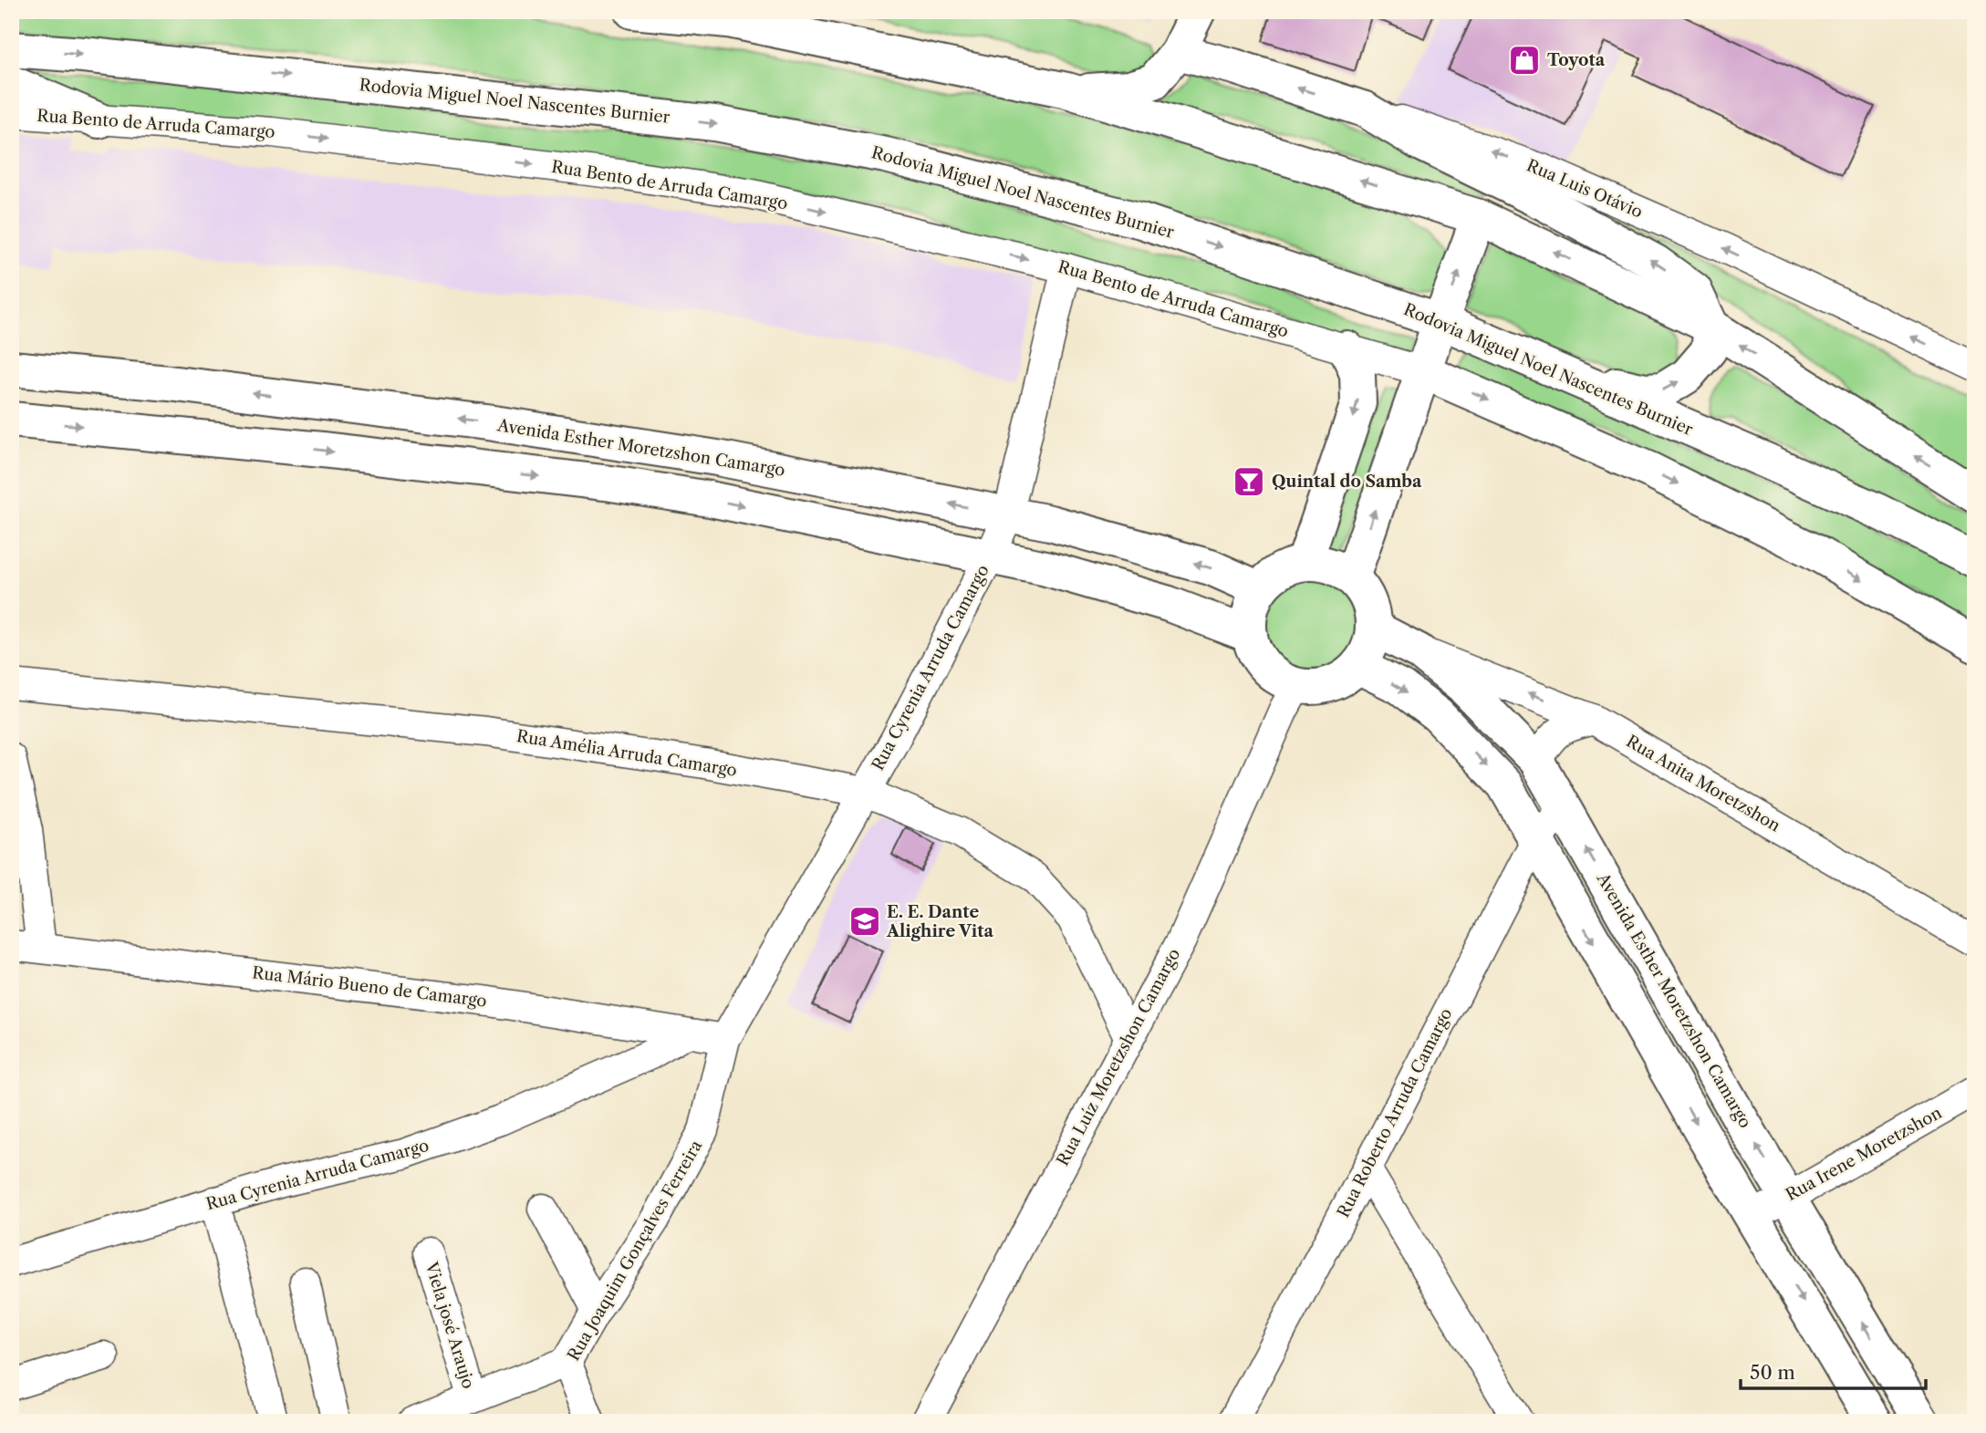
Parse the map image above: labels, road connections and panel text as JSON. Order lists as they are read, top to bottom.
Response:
{
  "streets": {
    "main road": ["Rodovia Miguel Noel Nascentes Burnier", "Rua Luis Otávio", "Avenida Esther Moretzshon Camargo"],
    "street": [
      "Rua Bento de Arruda Camargo",
      "Rua Cyrenia Arruda Camargo",
      "Rua Amélia Arruda Camargo",
      "Rua Anita Moretzshon",
      "Rua Mário Bueno de Camargo",
      "Rua Luíz Moretzshon Camargo",
      "Rua Roberto Arruda Camargo",
      "Rua Irene Moretzshon",
      "Rua Joaquim Gonçalves Ferreira",
      "Viela josé Araujo"
    ]
  },
  "crossings": [
    ["Rua Bento de Arruda Camargo", "Rua Cyrenia Arruda Camargo"],
    ["Avenida Esther Moretzshon Camargo", "Rua Cyrenia Arruda Camargo"],
    ["Avenida Esther Moretzshon Camargo", "Rua Anita Moretzshon"],
    ["Avenida Esther Moretzshon Camargo", "Rua Luíz Moretzshon Camargo"],
    ["Avenida Esther Moretzshon Camargo", "Rua Roberto Arruda Camargo"],
    ["Avenida Esther Moretzshon Camargo", "Rua Irene Moretzshon"],
    ["Rua Cyrenia Arruda Camargo", "Rua Amélia Arruda Camargo"],
    ["Rua Cyrenia Arruda Camargo", "Rua Mário Bueno de Camargo"],
    ["Rua Cyrenia Arruda Camargo", "Rua Joaquim Gonçalves Ferreira"],
    ["Rua Amélia Arruda Camargo", "Rua Luíz Moretzshon Camargo"],
    ["Rua Mário Bueno de Camargo", "Rua Joaquim Gonçalves Ferreira"]
  ],
  "one_way": ["Rua Bento de Arruda Camargo"],
  "places": {
    "shop": ["Toyota"],
    "bar": ["Quintal do Samba"],
    "school or university": ["E. E. Dante Alighire Vita"]
  },
  "scale_bar": "50 m"
}
